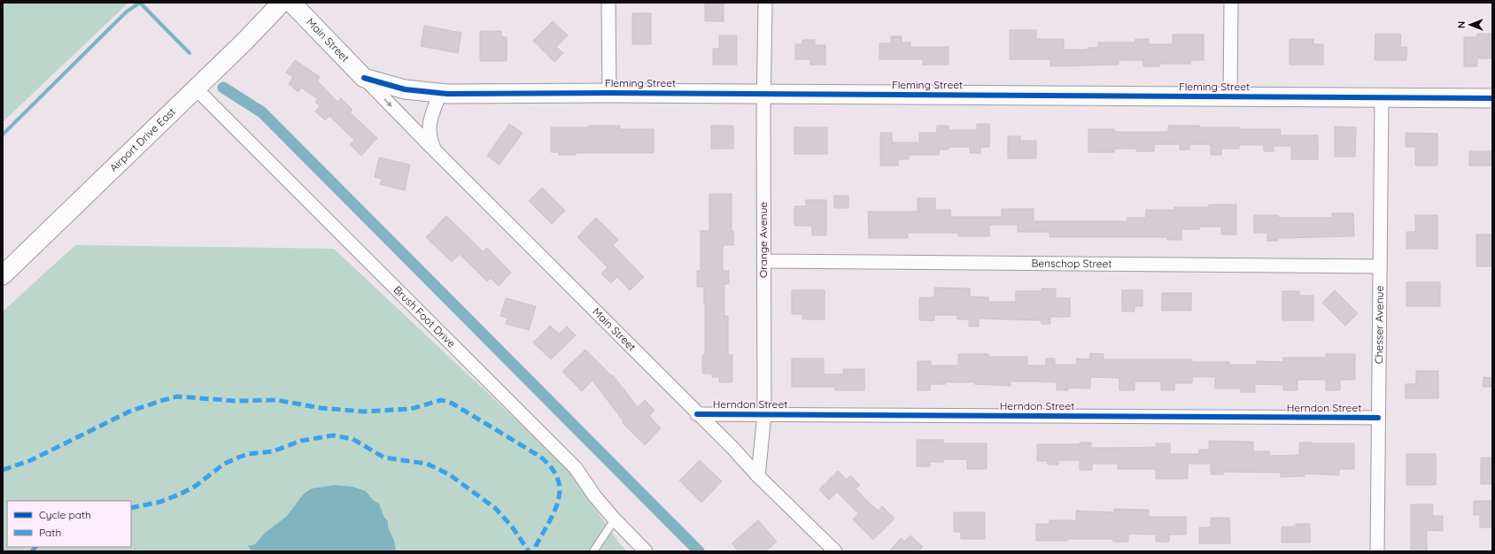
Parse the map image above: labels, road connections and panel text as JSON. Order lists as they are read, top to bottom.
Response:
{
  "streets": {
    "street": [
      "Main Street",
      "Fleming Street",
      "Airport Drive East",
      "Orange Avenue",
      "Benschop Street",
      "Brush Foot Drive",
      "Chesser Avenue",
      "Herndon Street"
    ]
  },
  "crossings": [
    ["Main Street", "Fleming Street"],
    ["Main Street", "Orange Avenue"],
    ["Main Street", "Herndon Street"],
    ["Fleming Street", "Orange Avenue"],
    ["Fleming Street", "Chesser Avenue"],
    ["Airport Drive East", "Brush Foot Drive"],
    ["Orange Avenue", "Benschop Street"],
    ["Orange Avenue", "Herndon Street"],
    ["Benschop Street", "Chesser Avenue"],
    ["Chesser Avenue", "Herndon Street"]
  ],
  "legend": ["Cycle path", "Path"],
  "north": "left"
}
